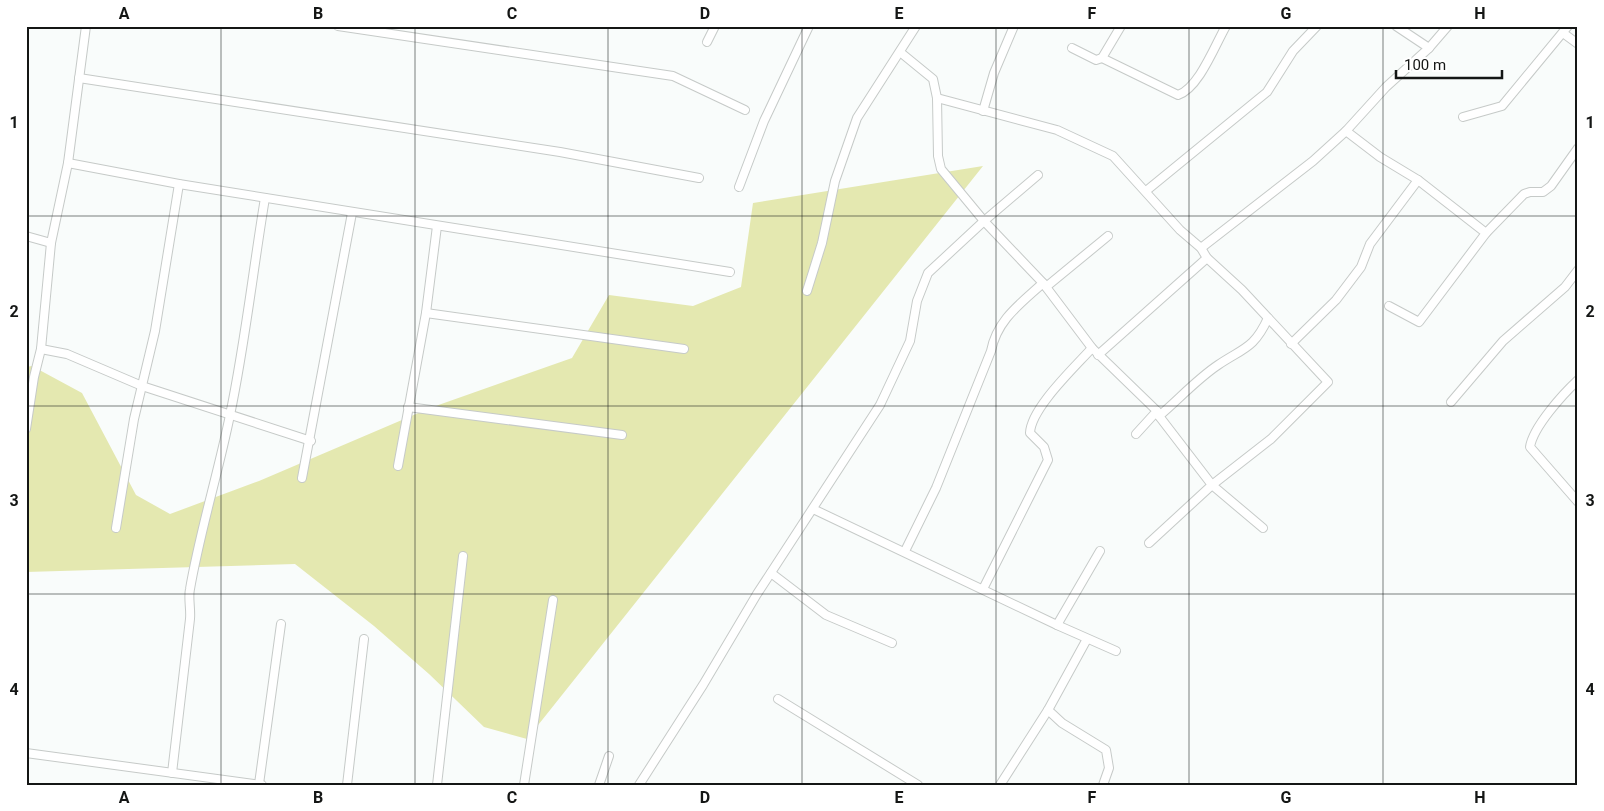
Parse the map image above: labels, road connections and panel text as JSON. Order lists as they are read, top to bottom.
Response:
{
  "scale_bar": "100 m",
  "grid": {
    "columns": [
      "A",
      "B",
      "C",
      "D",
      "E",
      "F",
      "G",
      "H"
    ],
    "rows": [
      "1",
      "2",
      "3",
      "4"
    ]
  }
}
